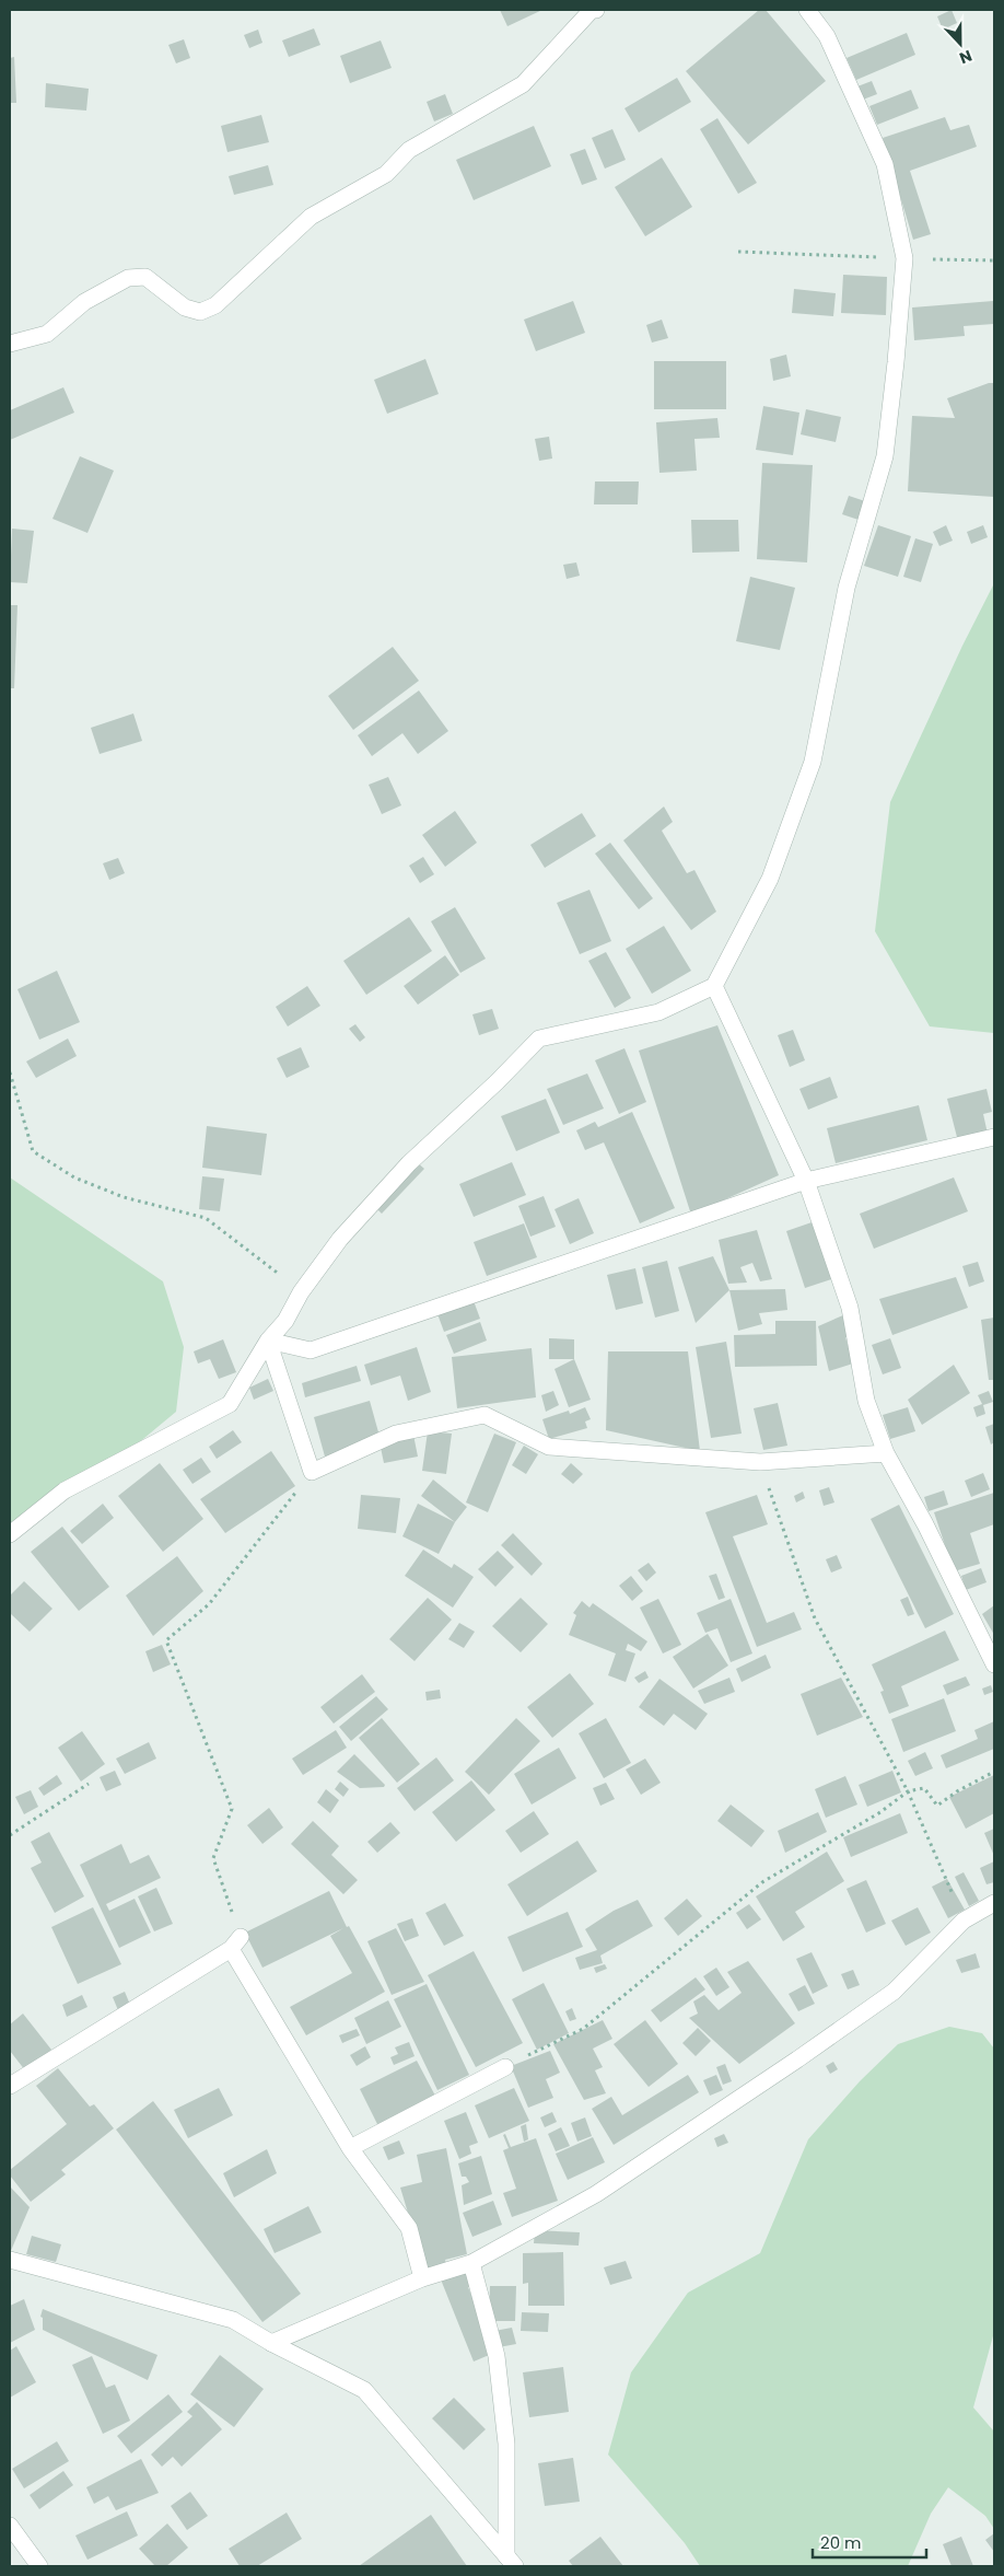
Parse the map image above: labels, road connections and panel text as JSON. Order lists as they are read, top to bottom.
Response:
{
  "scale_bar": "20 m",
  "north": "bottom"
}
